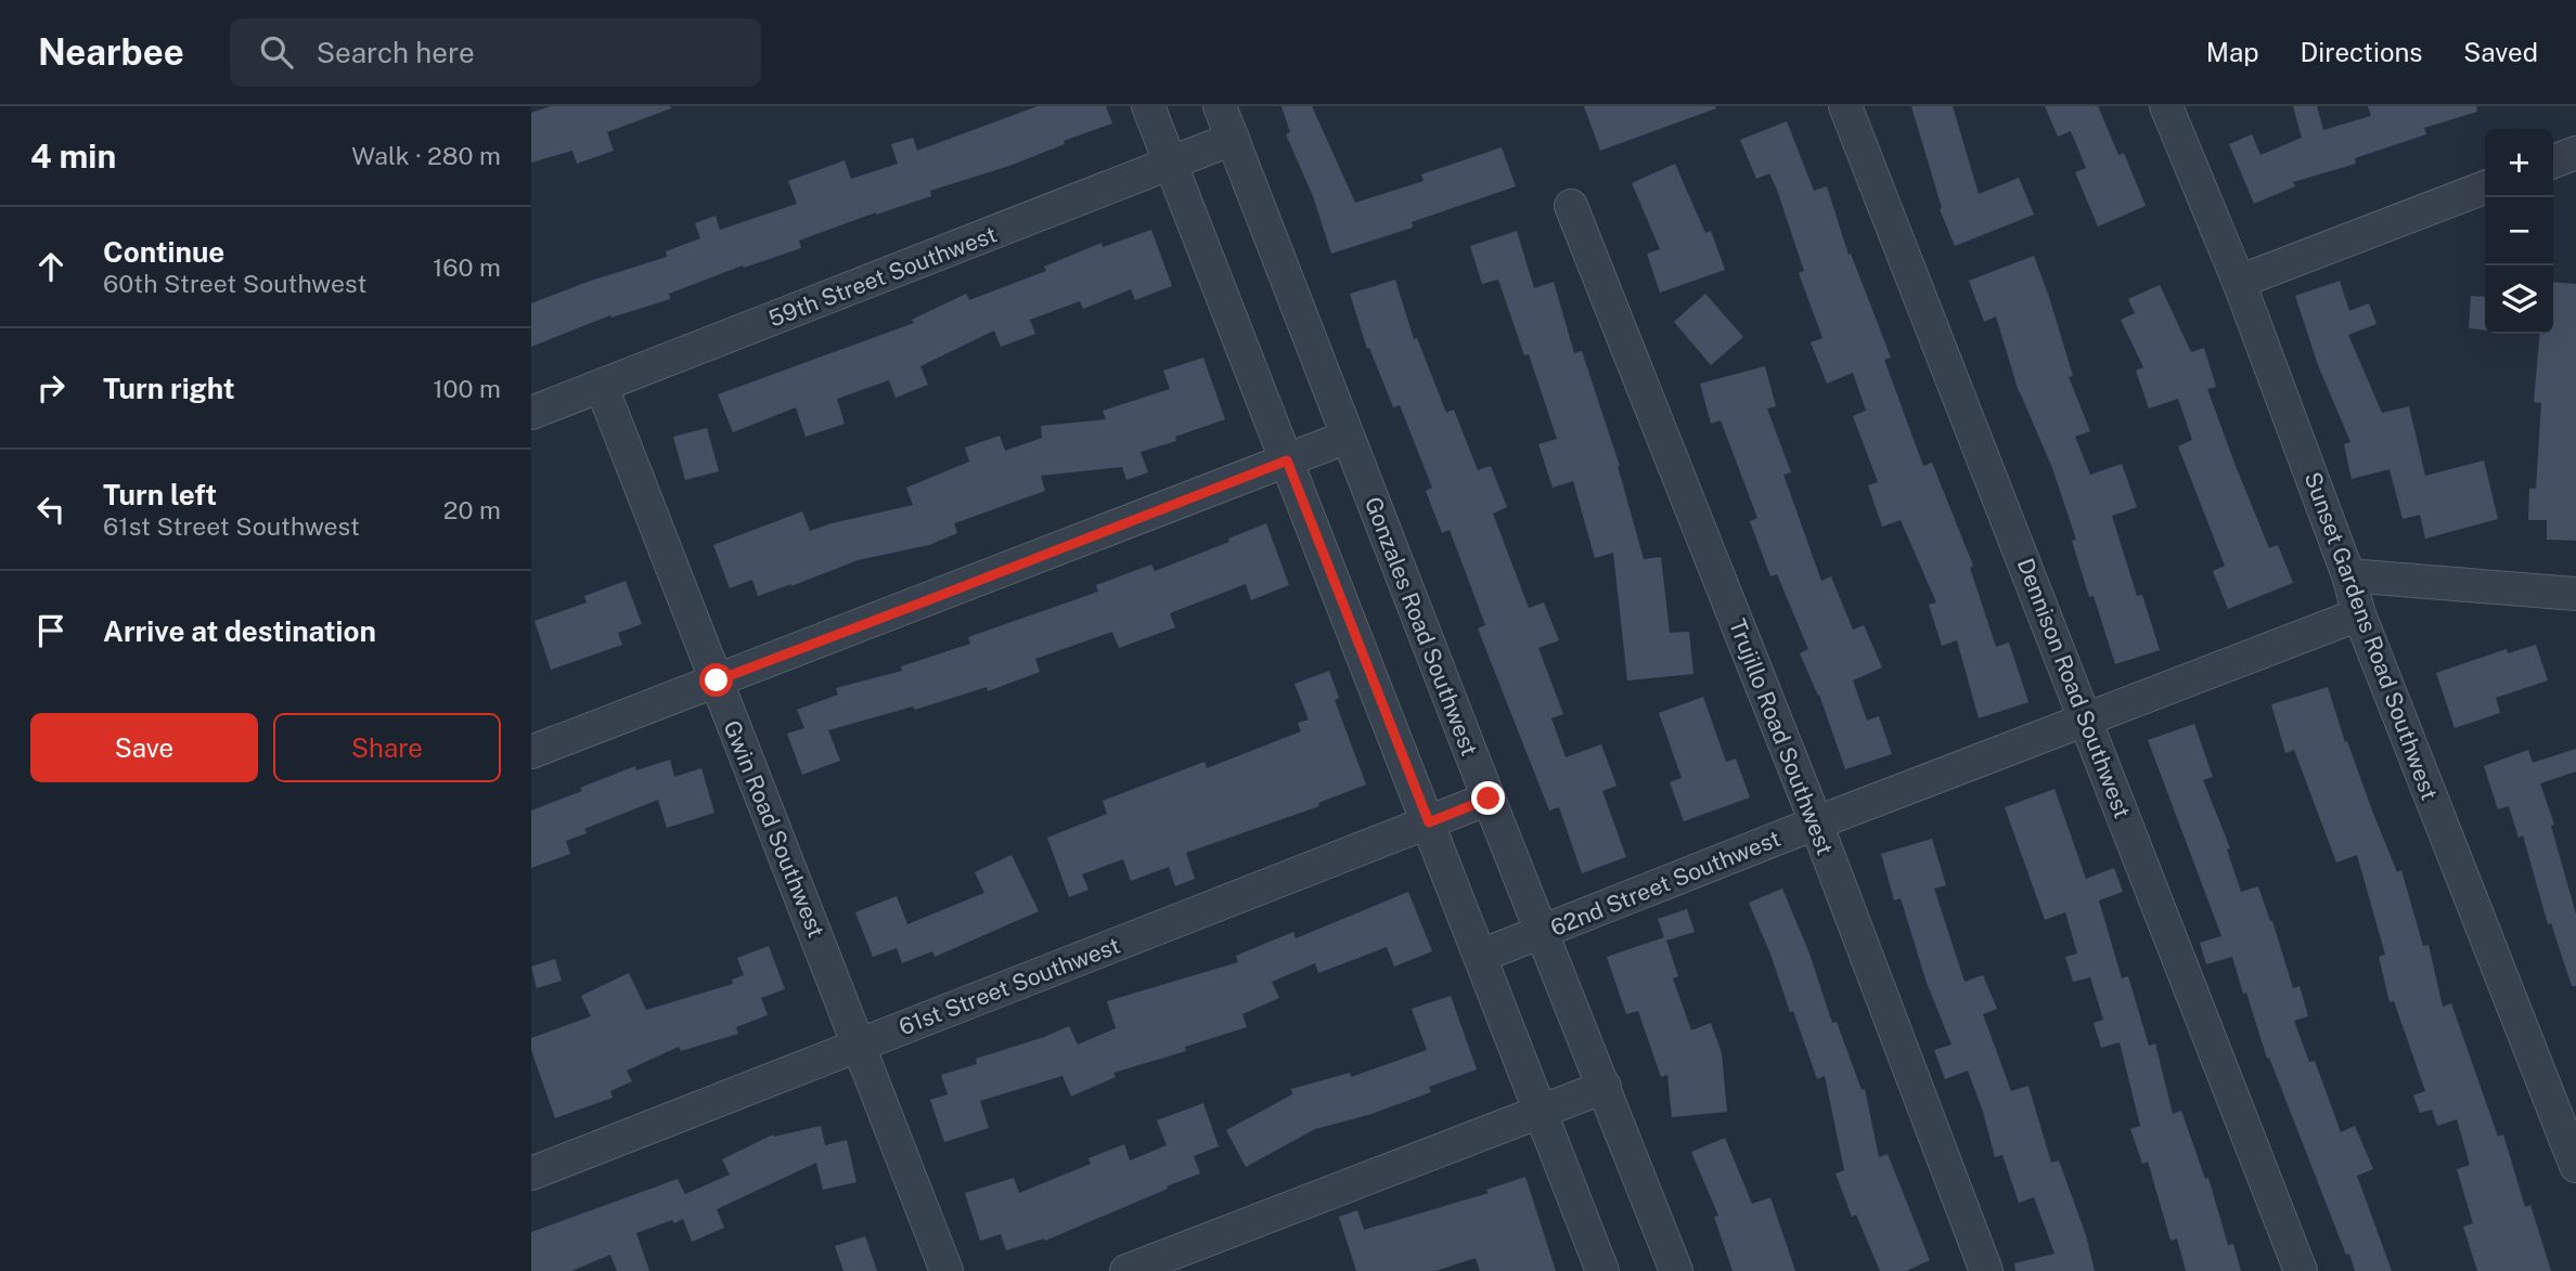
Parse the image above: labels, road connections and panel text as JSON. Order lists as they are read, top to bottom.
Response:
{
  "streets": {
    "street": [
      "59th Street Southwest",
      "Gonzales Road Southwest",
      "Sunset Gardens Road Southwest",
      "Dennison Road Southwest",
      "Trujillo Road Southwest",
      "Gwin Road Southwest",
      "62nd Street Southwest",
      "61st Street Southwest"
    ]
  },
  "crossings": [
    ["59th Street Southwest", "Gonzales Road Southwest"],
    ["59th Street Southwest", "Gwin Road Southwest"],
    ["Gonzales Road Southwest", "62nd Street Southwest"],
    ["Gonzales Road Southwest", "61st Street Southwest"],
    ["Sunset Gardens Road Southwest", "62nd Street Southwest"],
    ["Dennison Road Southwest", "62nd Street Southwest"],
    ["Trujillo Road Southwest", "62nd Street Southwest"],
    ["Gwin Road Southwest", "61st Street Southwest"]
  ],
  "page": {
    "header": "Nearbee",
    "search": "Search here",
    "nav": ["Map", "Directions", "Saved"],
    "heading": ["4 min", "Walk · 280 m"],
    "map_buttons": ["+", "−"],
    "list": [
      ["Continue", "60th Street Southwest", "160 m"],
      ["Turn right", "100 m"],
      ["Turn left", "61st Street Southwest", "20 m"],
      "Arrive at destination"
    ],
    "buttons": ["Save", "Share"]
  }
}
